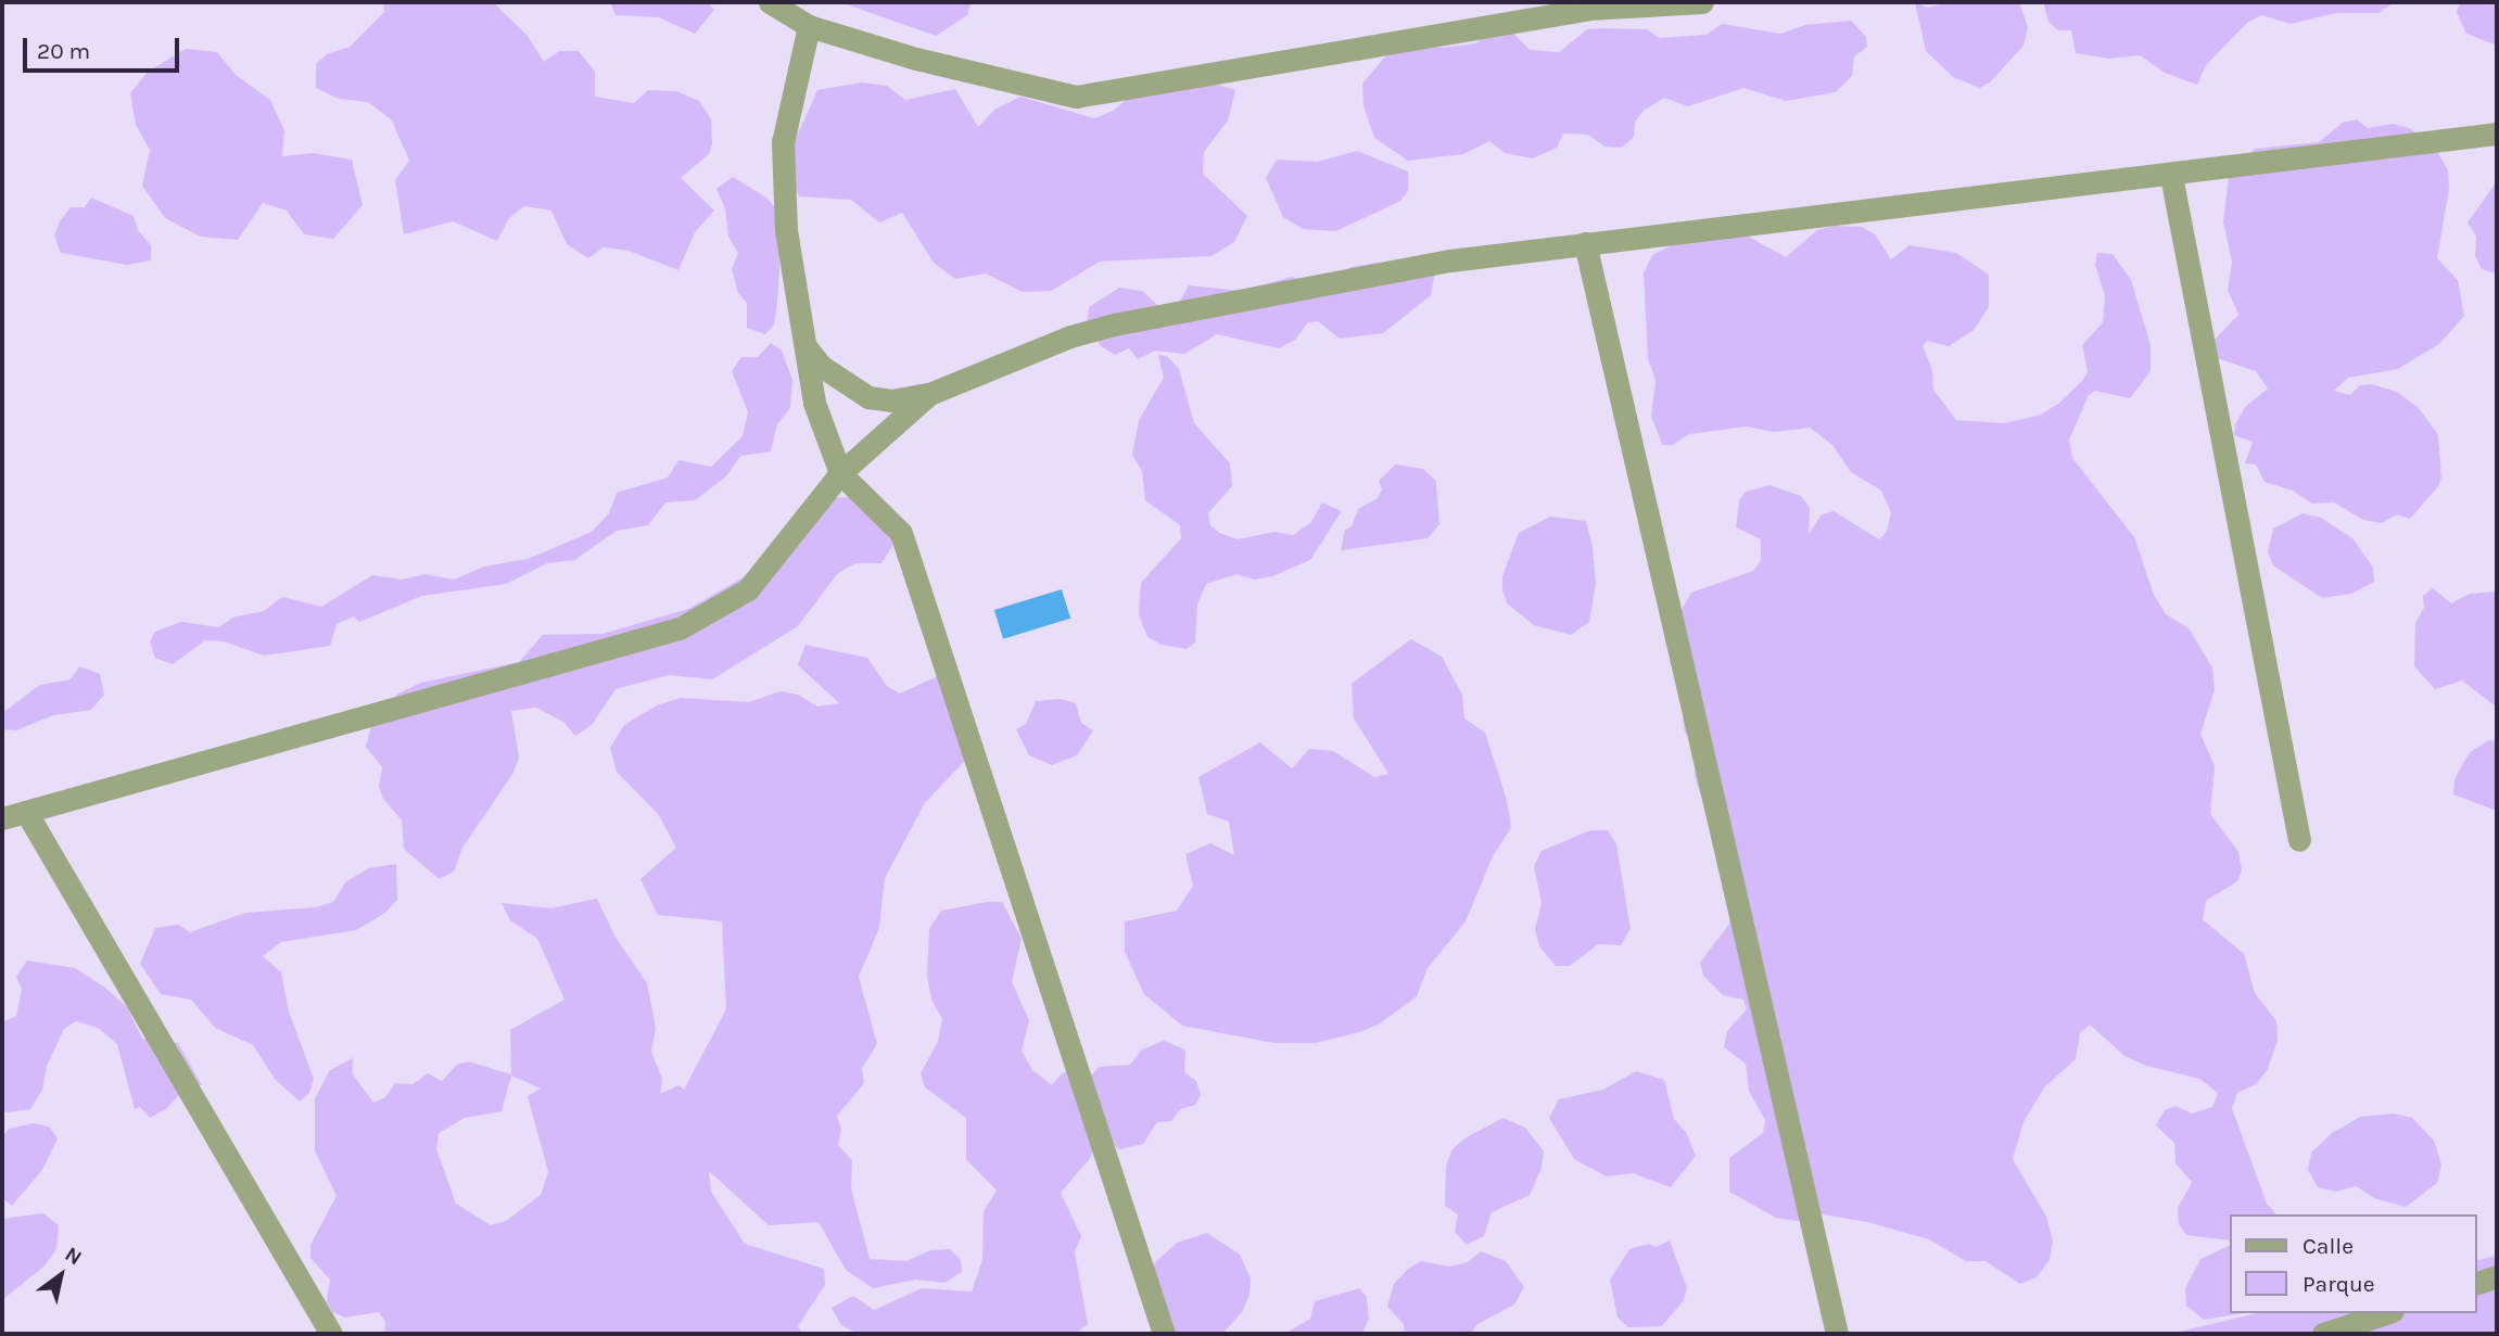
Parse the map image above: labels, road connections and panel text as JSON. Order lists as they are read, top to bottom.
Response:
{
  "legend": ["Calle", "Parque"],
  "scale_bar": "20 m",
  "north": "top right"
}
